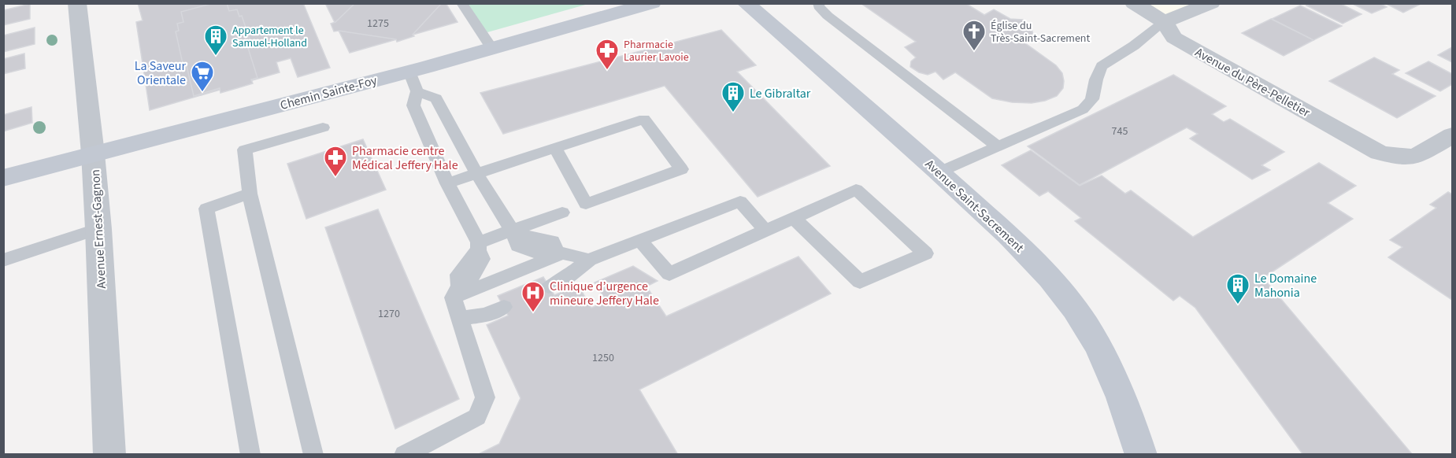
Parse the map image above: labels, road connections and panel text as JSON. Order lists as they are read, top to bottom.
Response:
{
  "streets": {
    "main road": ["Chemin Sainte-Foy", "Avenue Saint-Sacrement"],
    "street": ["Avenue du Père-Pelletier", "Avenue Ernest-Gagnon"]
  },
  "crossings": [
    ["Chemin Sainte-Foy", "Avenue Ernest-Gagnon"]
  ],
  "places": {
    "church": ["Église du Très-Saint-Sacrement"],
    "building": ["Appartement le Samuel-Holland", "Le Gibraltar", "Le Domaine Mahonia"],
    "pharmacy": ["Pharmacie Laurier Lavoie", "Pharmacie centre Médical Jeffery Hale"],
    "supermarket": ["La Saveur Orientale"],
    "hospital": ["Clinique d’urgence mineure Jeffery Hale"]
  },
  "house_numbers": [
    "1275",
    "745",
    "1270",
    "1250"
  ]
}
